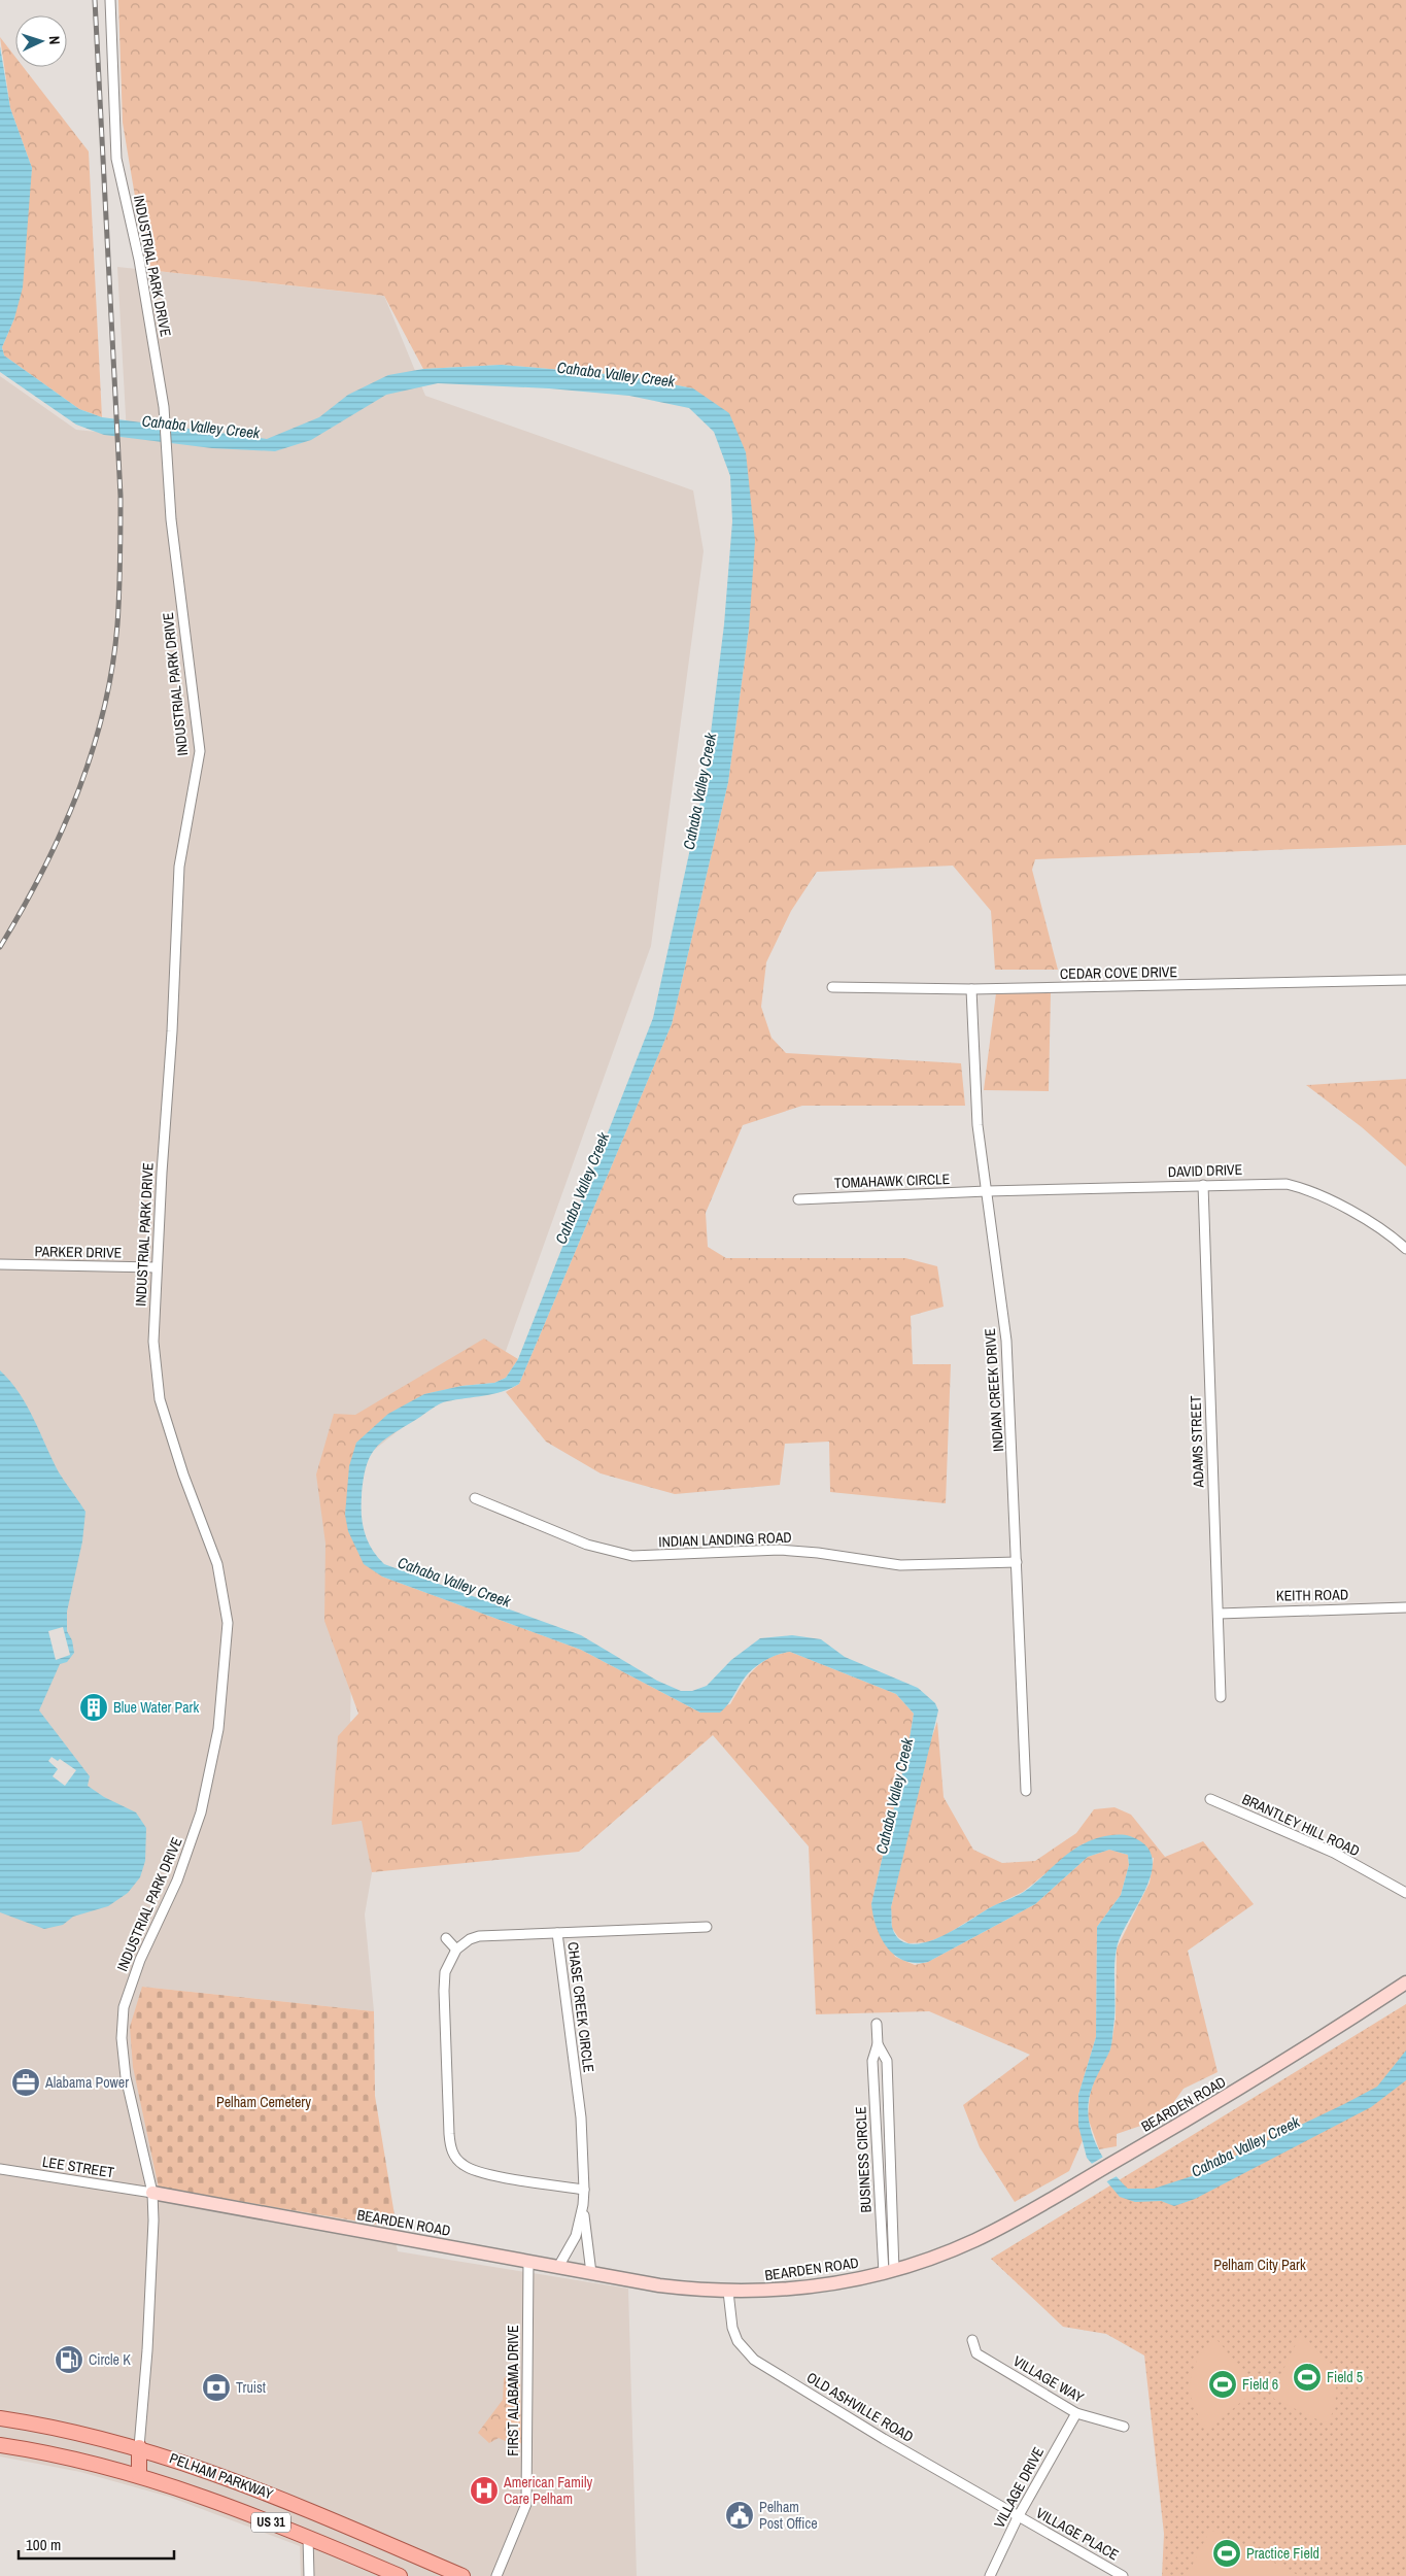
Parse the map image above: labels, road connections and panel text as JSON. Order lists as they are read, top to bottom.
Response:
{
  "streets": {
    "main road": ["PELHAM PARKWAY", "US 31"],
    "street": [
      "INDUSTRIAL PARK DRIVE",
      "CEDAR COVE DRIVE",
      "DAVID DRIVE",
      "TOMAHAWK CIRCLE",
      "PARKER DRIVE",
      "INDIAN CREEK DRIVE",
      "ADAMS STREET",
      "INDIAN LANDING ROAD",
      "KEITH ROAD",
      "BRANTLEY HILL ROAD",
      "CHASE CREEK CIRCLE",
      "BEARDEN ROAD",
      "BUSINESS CIRCLE",
      "LEE STREET",
      "VILLAGE WAY",
      "FIRST ALABAMA DRIVE",
      "OLD ASHVILLE ROAD",
      "VILLAGE DRIVE",
      "VILLAGE PLACE"
    ]
  },
  "crossings": [
    ["INDUSTRIAL PARK DRIVE", "PARKER DRIVE"],
    ["INDUSTRIAL PARK DRIVE", "BEARDEN ROAD"],
    ["INDUSTRIAL PARK DRIVE", "LEE STREET"],
    ["INDUSTRIAL PARK DRIVE", "PELHAM PARKWAY"],
    ["CEDAR COVE DRIVE", "INDIAN CREEK DRIVE"],
    ["DAVID DRIVE", "TOMAHAWK CIRCLE"],
    ["DAVID DRIVE", "INDIAN CREEK DRIVE"],
    ["DAVID DRIVE", "ADAMS STREET"],
    ["TOMAHAWK CIRCLE", "INDIAN CREEK DRIVE"],
    ["INDIAN CREEK DRIVE", "INDIAN LANDING ROAD"],
    ["ADAMS STREET", "KEITH ROAD"],
    ["CHASE CREEK CIRCLE", "BEARDEN ROAD"],
    ["BEARDEN ROAD", "BUSINESS CIRCLE"],
    ["BEARDEN ROAD", "LEE STREET"],
    ["BEARDEN ROAD", "FIRST ALABAMA DRIVE"],
    ["BEARDEN ROAD", "OLD ASHVILLE ROAD"],
    ["VILLAGE WAY", "VILLAGE DRIVE"],
    ["OLD ASHVILLE ROAD", "VILLAGE DRIVE"],
    ["OLD ASHVILLE ROAD", "VILLAGE PLACE"],
    ["VILLAGE DRIVE", "VILLAGE PLACE"]
  ],
  "water": ["Cahaba Valley Creek"],
  "parks": ["Pelham Cemetery", "Pelham City Park"],
  "places": {
    "building": ["Blue Water Park"],
    "office": ["Alabama Power"],
    "fuel station": ["Circle K"],
    "sports": ["Field 5", "Field 6", "Practice Field"],
    "bank": ["Truist"],
    "hospital": ["American Family Care Pelham"],
    "public building": ["Pelham Post Office"]
  },
  "scale_bar": "100 m",
  "north": "right"
}
